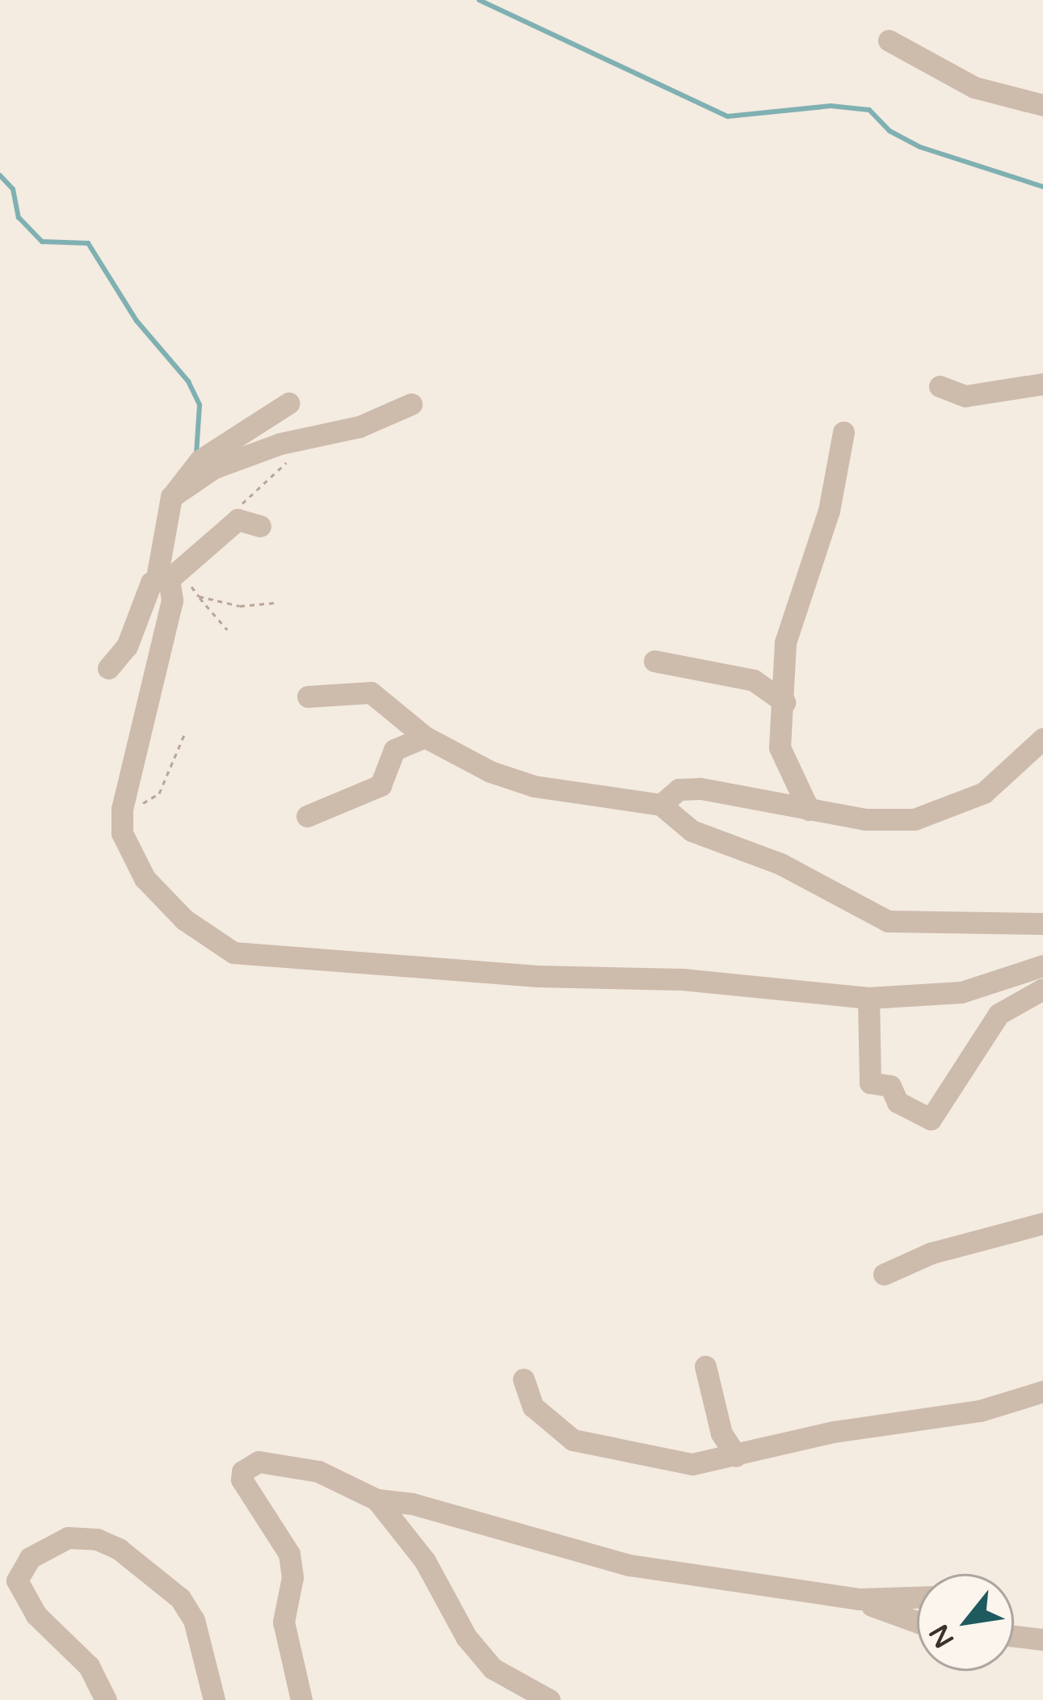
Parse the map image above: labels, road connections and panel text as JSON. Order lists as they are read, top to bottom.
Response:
{
  "north": "bottom left"
}
